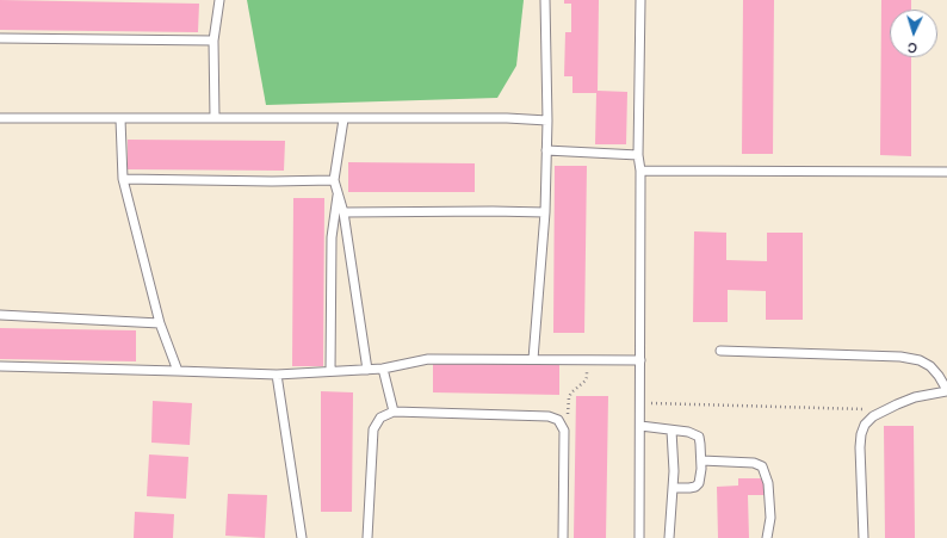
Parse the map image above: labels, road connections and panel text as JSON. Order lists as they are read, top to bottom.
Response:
{
  "north": "bottom"
}
